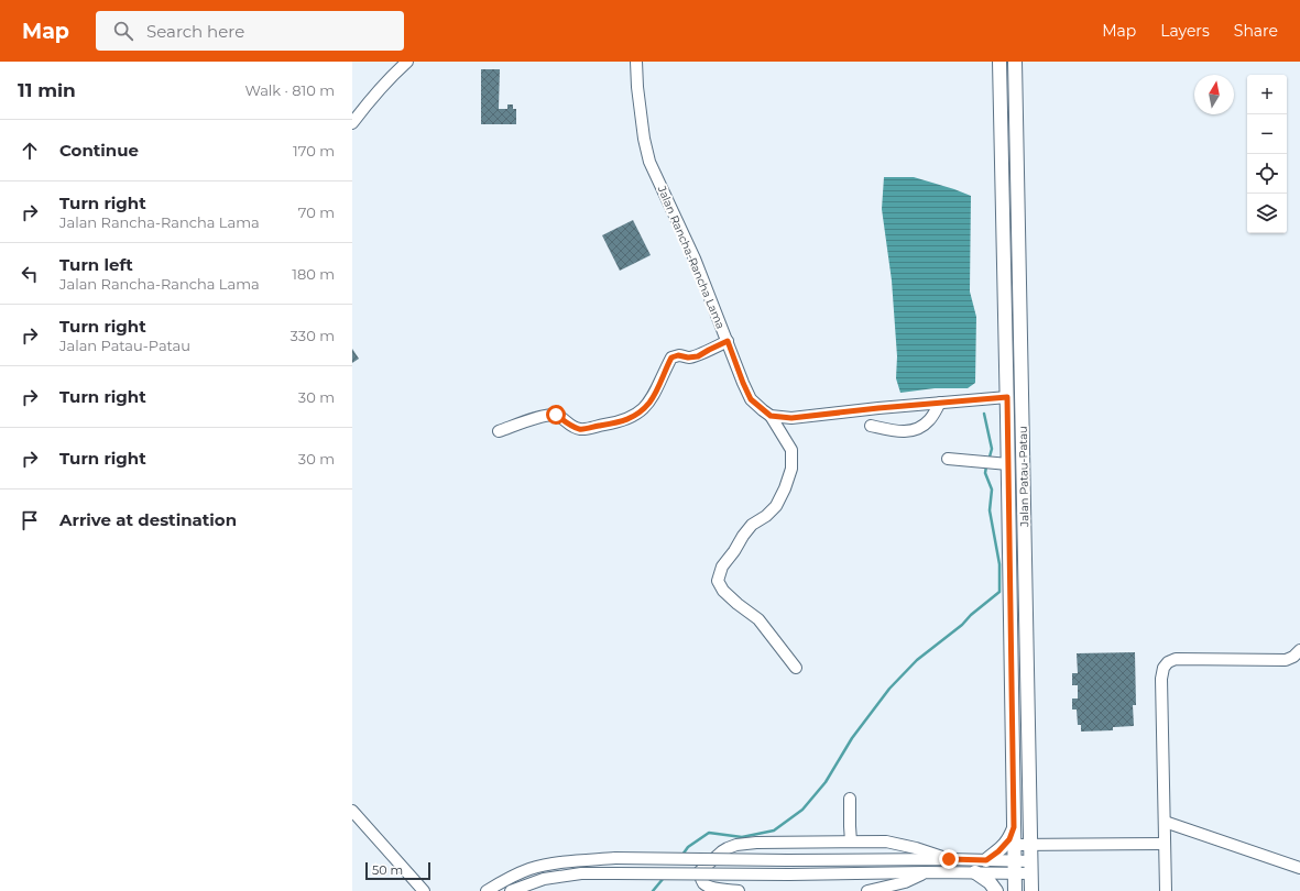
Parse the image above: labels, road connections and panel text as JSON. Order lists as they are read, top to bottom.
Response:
{
  "streets": {
    "main road": ["Jalan Patau-Patau"],
    "street": ["Jalan Rancha-Rancha Lama"]
  },
  "scale_bar": "50 m",
  "north": "top",
  "page": {
    "header": "Map",
    "search": "Search here",
    "nav": ["Map", "Layers", "Share"],
    "heading": ["11 min", "Walk · 810 m"],
    "map_buttons": ["+", "−"],
    "list": [
      ["Continue", "170 m"],
      ["Turn right", "Jalan Rancha-Rancha Lama", "70 m"],
      ["Turn left", "Jalan Rancha-Rancha Lama", "180 m"],
      ["Turn right", "Jalan Patau-Patau", "330 m"],
      ["Turn right", "30 m"],
      ["Turn right", "30 m"],
      "Arrive at destination"
    ],
    "scale": "50 m"
  }
}
